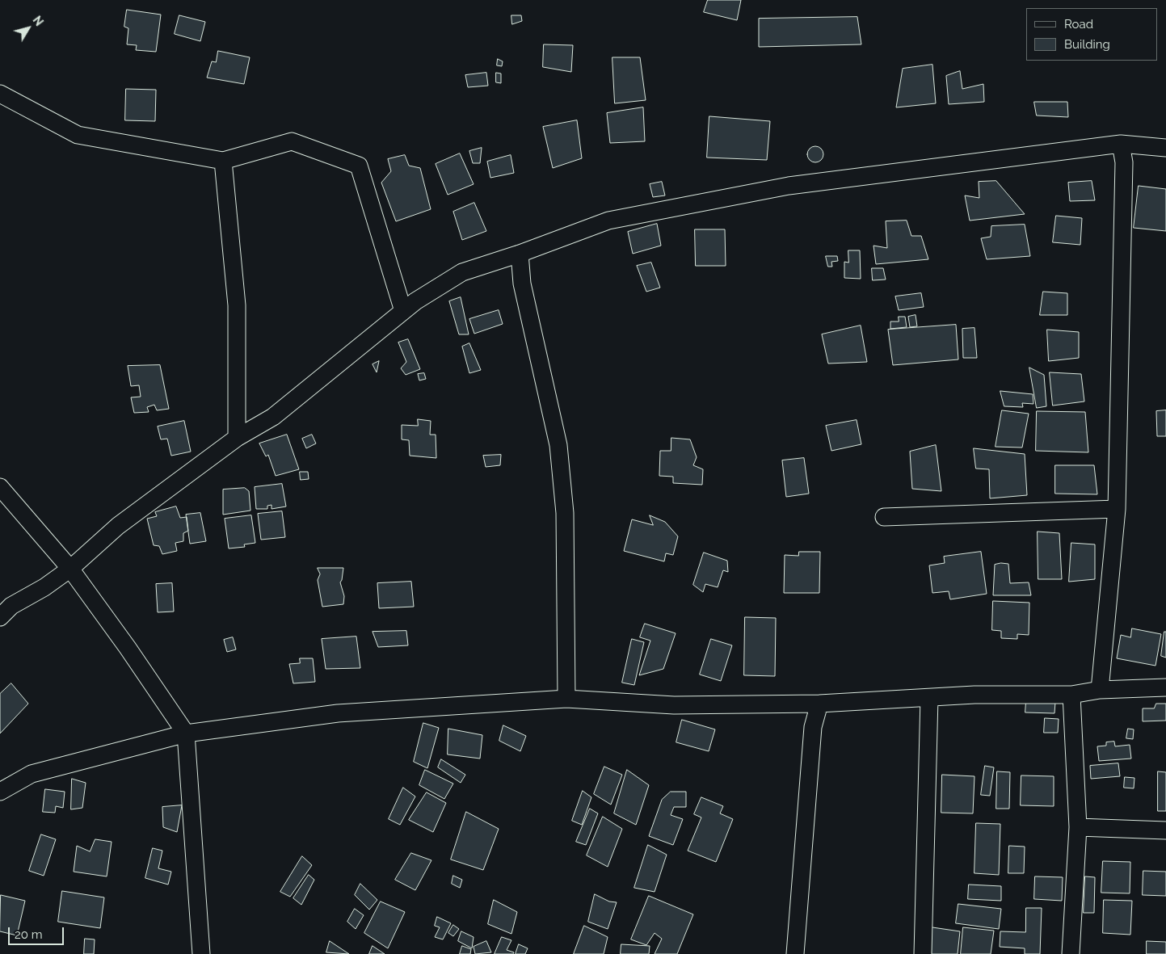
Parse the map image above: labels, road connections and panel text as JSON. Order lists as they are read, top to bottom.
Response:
{
  "legend": ["Road", "Building"],
  "scale_bar": "20 m",
  "north": "top right"
}
